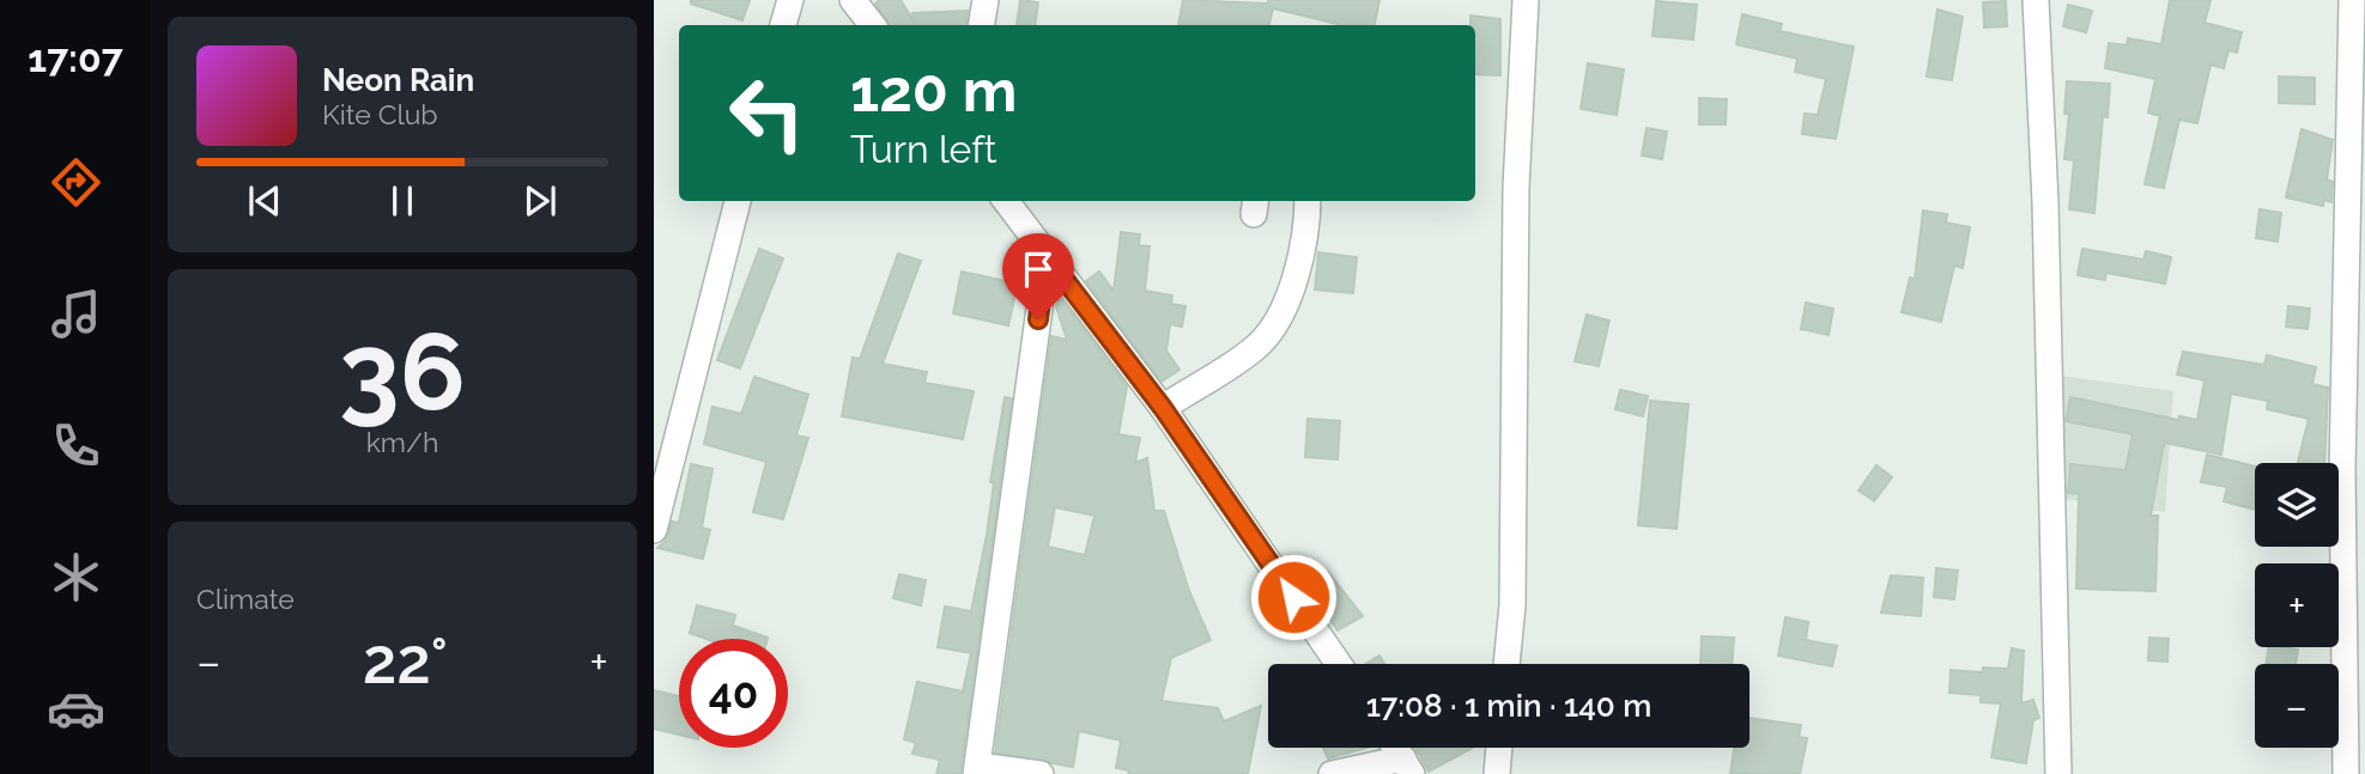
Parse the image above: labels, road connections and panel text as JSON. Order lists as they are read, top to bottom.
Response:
{
  "page": {
    "tabs": "17:07",
    "turn": ["120 m", "Turn left"],
    "song": ["Neon Rain", "Kite Club"],
    "tile": [
      ["36", "km/h"],
      "Climate"
    ],
    "map_buttons": ["+", "−"],
    "heat": ["−", "22°", "+"],
    "limit": "40",
    "trip": "17:08 · 1 min · 140 m"
  }
}
